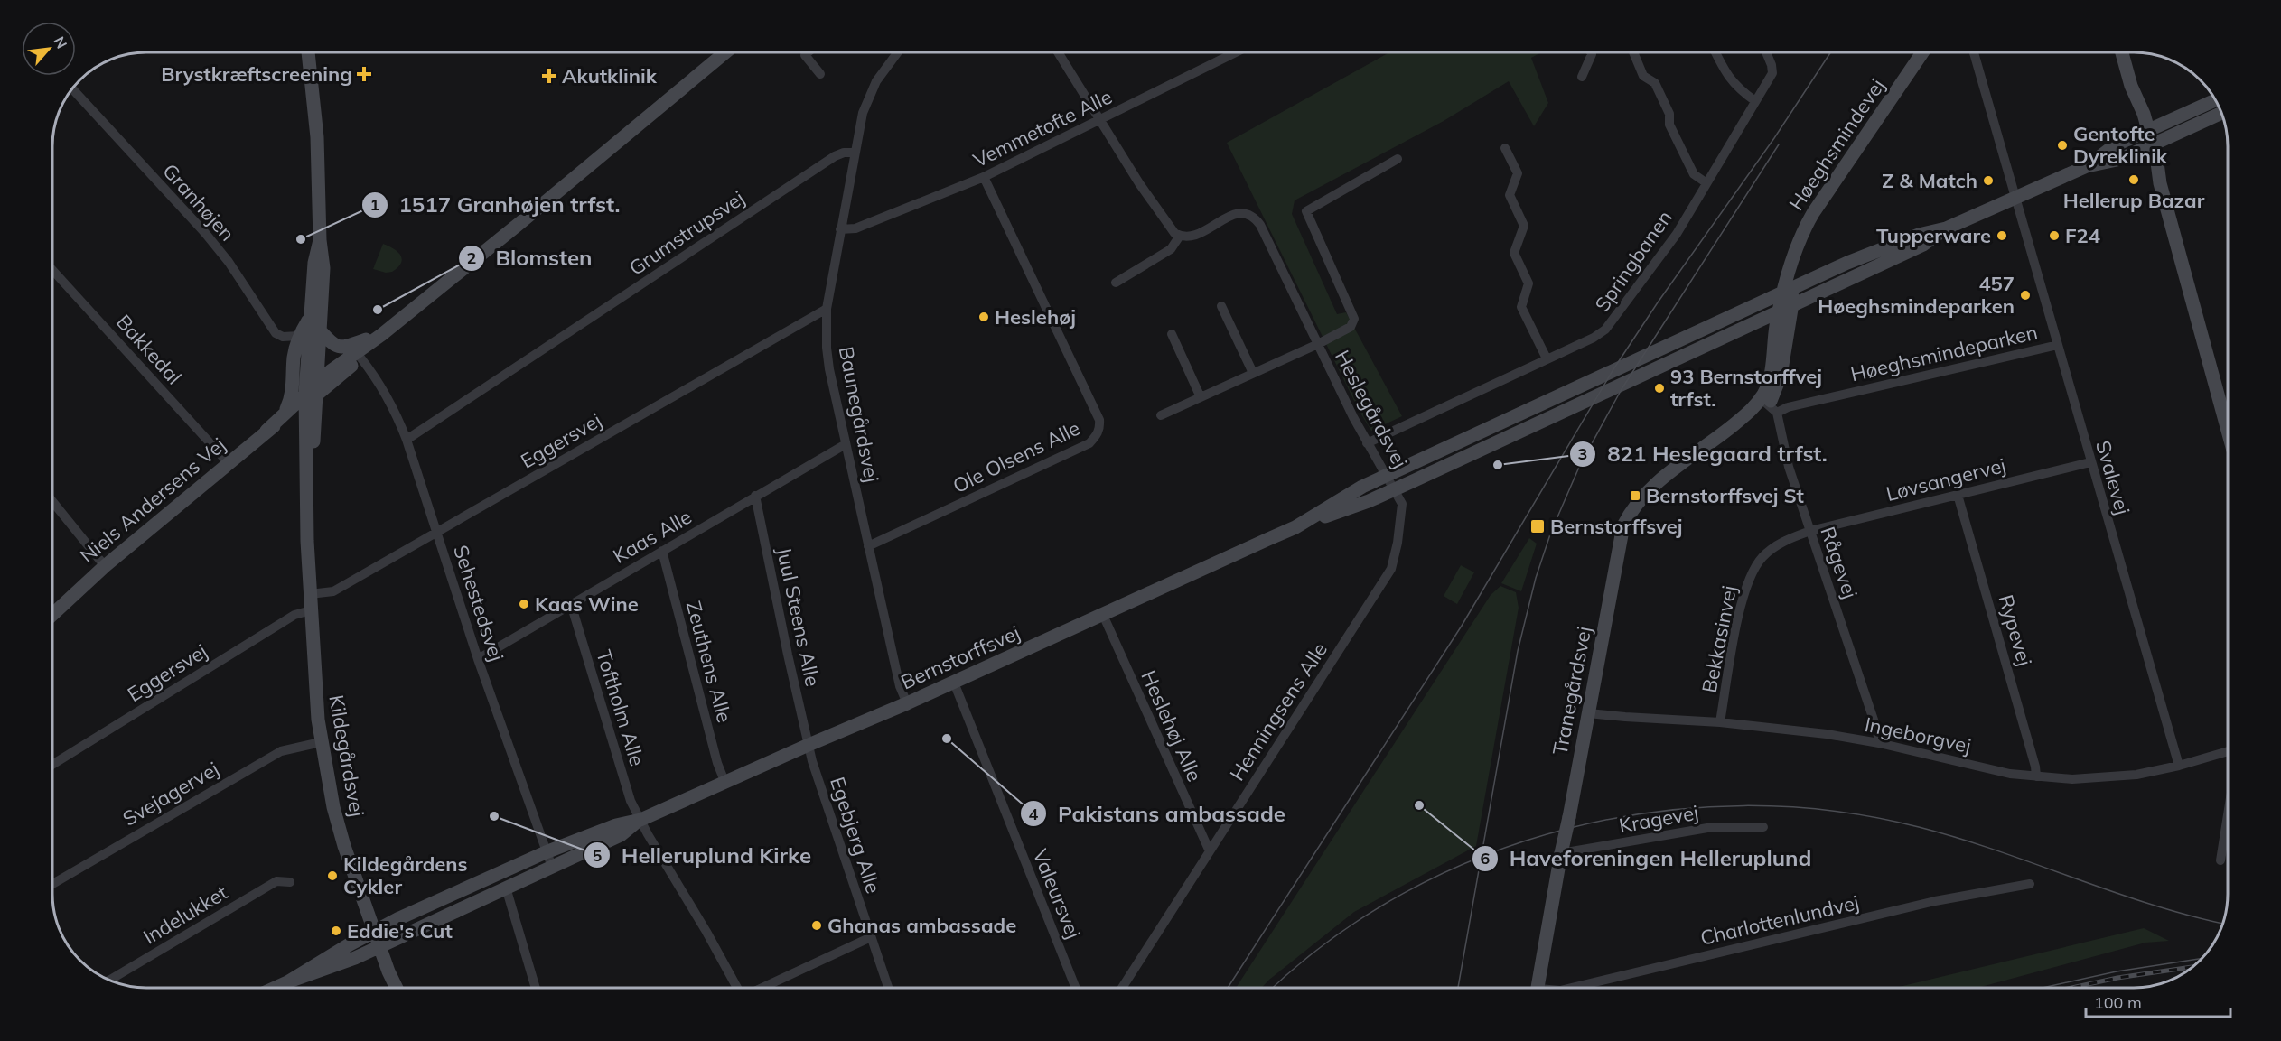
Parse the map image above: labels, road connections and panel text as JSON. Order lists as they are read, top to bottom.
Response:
{
  "streets": {
    "street": [
      "Vemmetofte Alle",
      "Høeghsmindevej",
      "Granhøjen",
      "Grumstrupsvej",
      "Springbanen",
      "Bakkedal",
      "Høeghsmindeparken",
      "Heslegårdsvej",
      "Baunegårdsvej",
      "Eggersvej",
      "Ole Olsens Alle",
      "Svalevej",
      "Løvsangervej",
      "Niels Andersens Vej",
      "Kaas Alle",
      "Rågevej",
      "Sehestedsvej",
      "Juul Steens Alle",
      "Rypevej",
      "Bekkasinvej",
      "Bernstorffsvej",
      "Zeuthens Alle",
      "Tranegårdsvej",
      "Toftholm Alle",
      "Henningsens Alle",
      "Heslehøj Alle",
      "Ingeborgvej",
      "Kildegårdsvej",
      "Svejagervej",
      "Kragevej",
      "Egebjerg Alle",
      "Valeursvej",
      "Indelukket",
      "Charlottenlundvej"
    ]
  },
  "crossings": [
    ["Vemmetofte Alle", "Baunegårdsvej"],
    ["Vemmetofte Alle", "Ole Olsens Alle"],
    ["Høeghsmindevej", "Bernstorffsvej"],
    ["Høeghsmindevej", "Tranegårdsvej"],
    ["Granhøjen", "Kildegårdsvej"],
    ["Grumstrupsvej", "Baunegårdsvej"],
    ["Grumstrupsvej", "Sehestedsvej"],
    ["Springbanen", "Heslegårdsvej"],
    ["Bakkedal", "Niels Andersens Vej"],
    ["Høeghsmindeparken", "Svalevej"],
    ["Høeghsmindeparken", "Rågevej"],
    ["Høeghsmindeparken", "Tranegårdsvej"],
    ["Heslegårdsvej", "Bernstorffsvej"],
    ["Heslegårdsvej", "Henningsens Alle"],
    ["Baunegårdsvej", "Eggersvej"],
    ["Baunegårdsvej", "Ole Olsens Alle"],
    ["Baunegårdsvej", "Kaas Alle"],
    ["Baunegårdsvej", "Bernstorffsvej"],
    ["Eggersvej", "Sehestedsvej"],
    ["Eggersvej", "Kildegårdsvej"],
    ["Svalevej", "Løvsangervej"],
    ["Svalevej", "Bernstorffsvej"],
    ["Svalevej", "Ingeborgvej"],
    ["Løvsangervej", "Rågevej"],
    ["Løvsangervej", "Rypevej"],
    ["Løvsangervej", "Bekkasinvej"],
    ["Niels Andersens Vej", "Sehestedsvej"],
    ["Niels Andersens Vej", "Kildegårdsvej"],
    ["Kaas Alle", "Sehestedsvej"],
    ["Kaas Alle", "Juul Steens Alle"],
    ["Kaas Alle", "Zeuthens Alle"],
    ["Kaas Alle", "Toftholm Alle"],
    ["Rågevej", "Bekkasinvej"],
    ["Rågevej", "Tranegårdsvej"],
    ["Rågevej", "Ingeborgvej"],
    ["Sehestedsvej", "Bernstorffsvej"],
    ["Juul Steens Alle", "Bernstorffsvej"],
    ["Juul Steens Alle", "Egebjerg Alle"],
    ["Rypevej", "Ingeborgvej"],
    ["Bekkasinvej", "Ingeborgvej"],
    ["Bernstorffsvej", "Zeuthens Alle"],
    ["Bernstorffsvej", "Tranegårdsvej"],
    ["Bernstorffsvej", "Toftholm Alle"],
    ["Bernstorffsvej", "Henningsens Alle"],
    ["Bernstorffsvej", "Heslehøj Alle"],
    ["Bernstorffsvej", "Kildegårdsvej"],
    ["Bernstorffsvej", "Egebjerg Alle"],
    ["Bernstorffsvej", "Valeursvej"],
    ["Tranegårdsvej", "Ingeborgvej"],
    ["Tranegårdsvej", "Kragevej"],
    ["Henningsens Alle", "Heslehøj Alle"],
    ["Kildegårdsvej", "Svejagervej"]
  ],
  "places": {
    "health": ["Brystkræftscreening", "Akutklinik"],
    "other": [
      "Gentofte Dyreklinik",
      "Hellerup Bazar",
      "Z & Match",
      "Tupperware",
      "F24",
      "1517 Granhøjen trfst.",
      "457 Høeghsmindeparken",
      "Blomsten",
      "Heslehøj",
      "93 Bernstorffvej trfst.",
      "821 Heslegaard trfst.",
      "Kaas Wine",
      "Pakistans ambassade",
      "Haveforeningen Helleruplund",
      "Helleruplund Kirke",
      "Kildegårdens Cykler",
      "Ghanas ambassade",
      "Eddie's Cut"
    ],
    "transit": ["Bernstorffsvej St", "Bernstorffsvej"]
  },
  "scale_bar": "100 m",
  "north": "top right"
}
